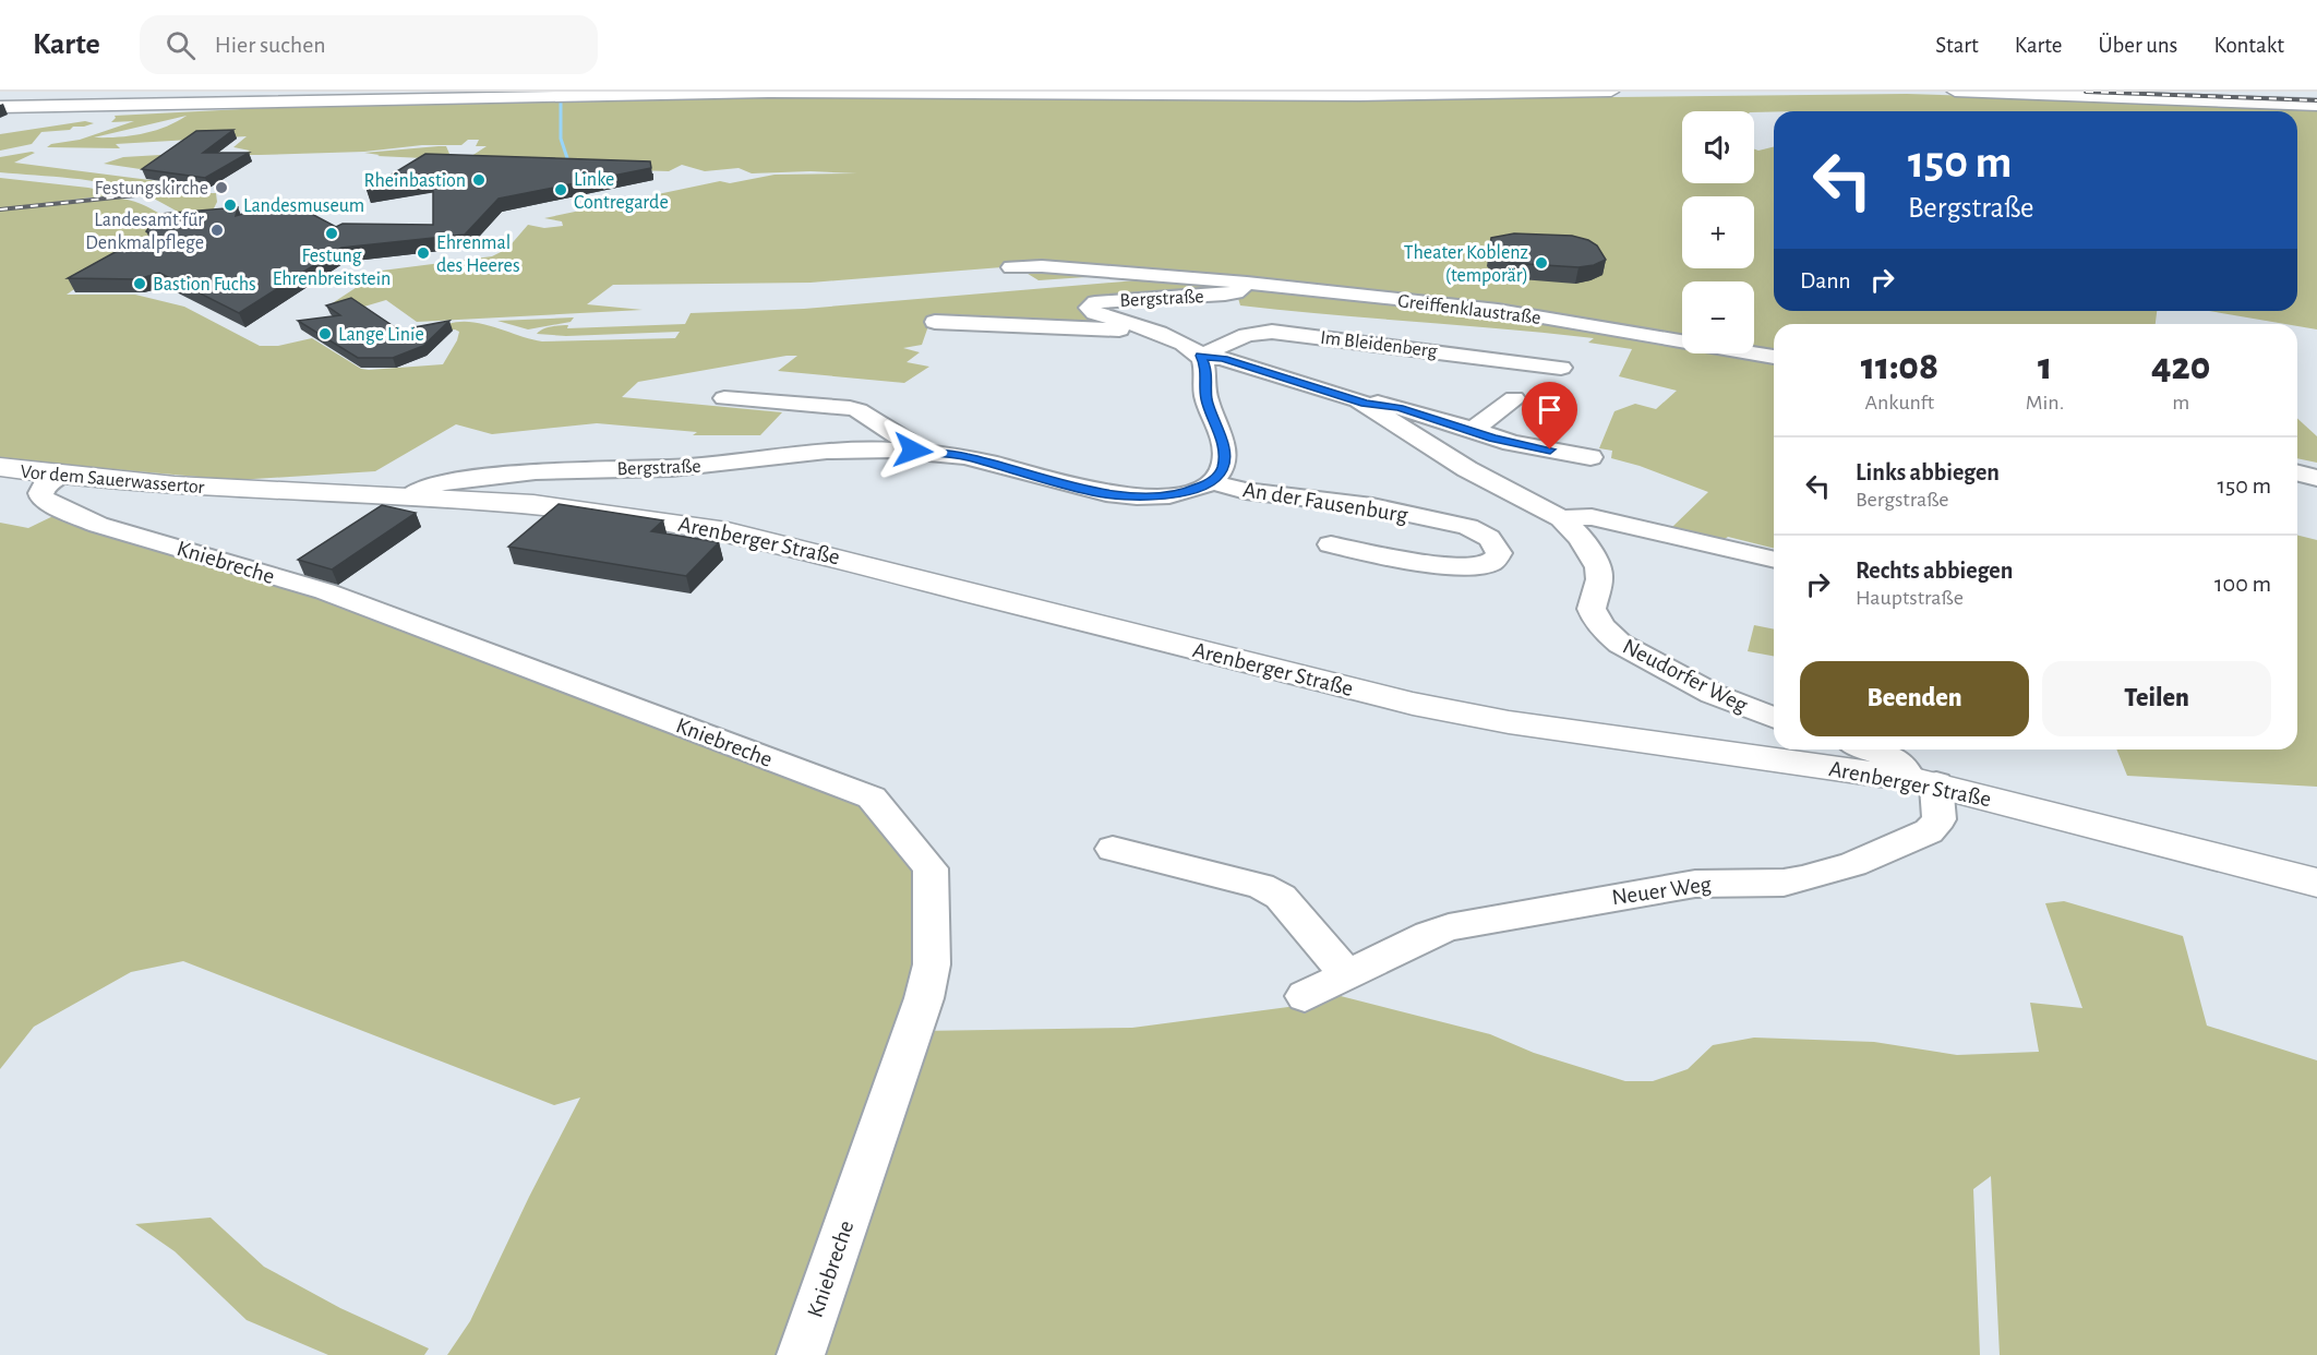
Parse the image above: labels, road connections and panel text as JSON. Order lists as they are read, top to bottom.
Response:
{
  "streets": {
    "main road": ["Vor dem Sauerwassertor", "Arenberger Straße"],
    "street": [
      "Bergstraße",
      "Greiffenklaustraße",
      "Im Bleidenberg",
      "An der Fausenburg",
      "Kniebreche",
      "Neudorfer Weg",
      "Neuer Weg"
    ]
  },
  "crossings": [
    ["Bergstraße", "Greiffenklaustraße"],
    ["Bergstraße", "Im Bleidenberg"],
    ["Bergstraße", "An der Fausenburg"],
    ["Bergstraße", "Arenberger Straße"],
    ["Vor dem Sauerwassertor", "Arenberger Straße"],
    ["Vor dem Sauerwassertor", "Kniebreche"],
    ["Arenberger Straße", "Neuer Weg"]
  ],
  "places": [
    "Rheinbastion",
    "Festungskirche",
    "Linke Contregarde",
    "Landesmuseum",
    "Landesamt für Denkmalpflege",
    "Festung Ehrenbreitstein",
    "Ehrenmal des Heeres",
    "Theater Koblenz (temporär)",
    "Bastion Fuchs",
    "Lange Linie"
  ],
  "page": {
    "header": "Karte",
    "search": "Hier suchen",
    "nav": [
      "Start",
      "Karte",
      "Über uns",
      "Kontakt"
    ],
    "map_buttons": ["+", "−"],
    "turn": ["150 m", "Bergstraße"],
    "then": "Dann",
    "eta": [
      "11:08",
      "Ankunft",
      "1",
      "Min.",
      "420",
      "m"
    ],
    "list": [
      {
        "name": "Links abbiegen",
        "note": "Bergstraße",
        "value": "150 m"
      },
      {
        "name": "Rechts abbiegen",
        "note": "Hauptstraße",
        "value": "100 m"
      }
    ],
    "buttons": ["Beenden", "Teilen"]
  }
}
